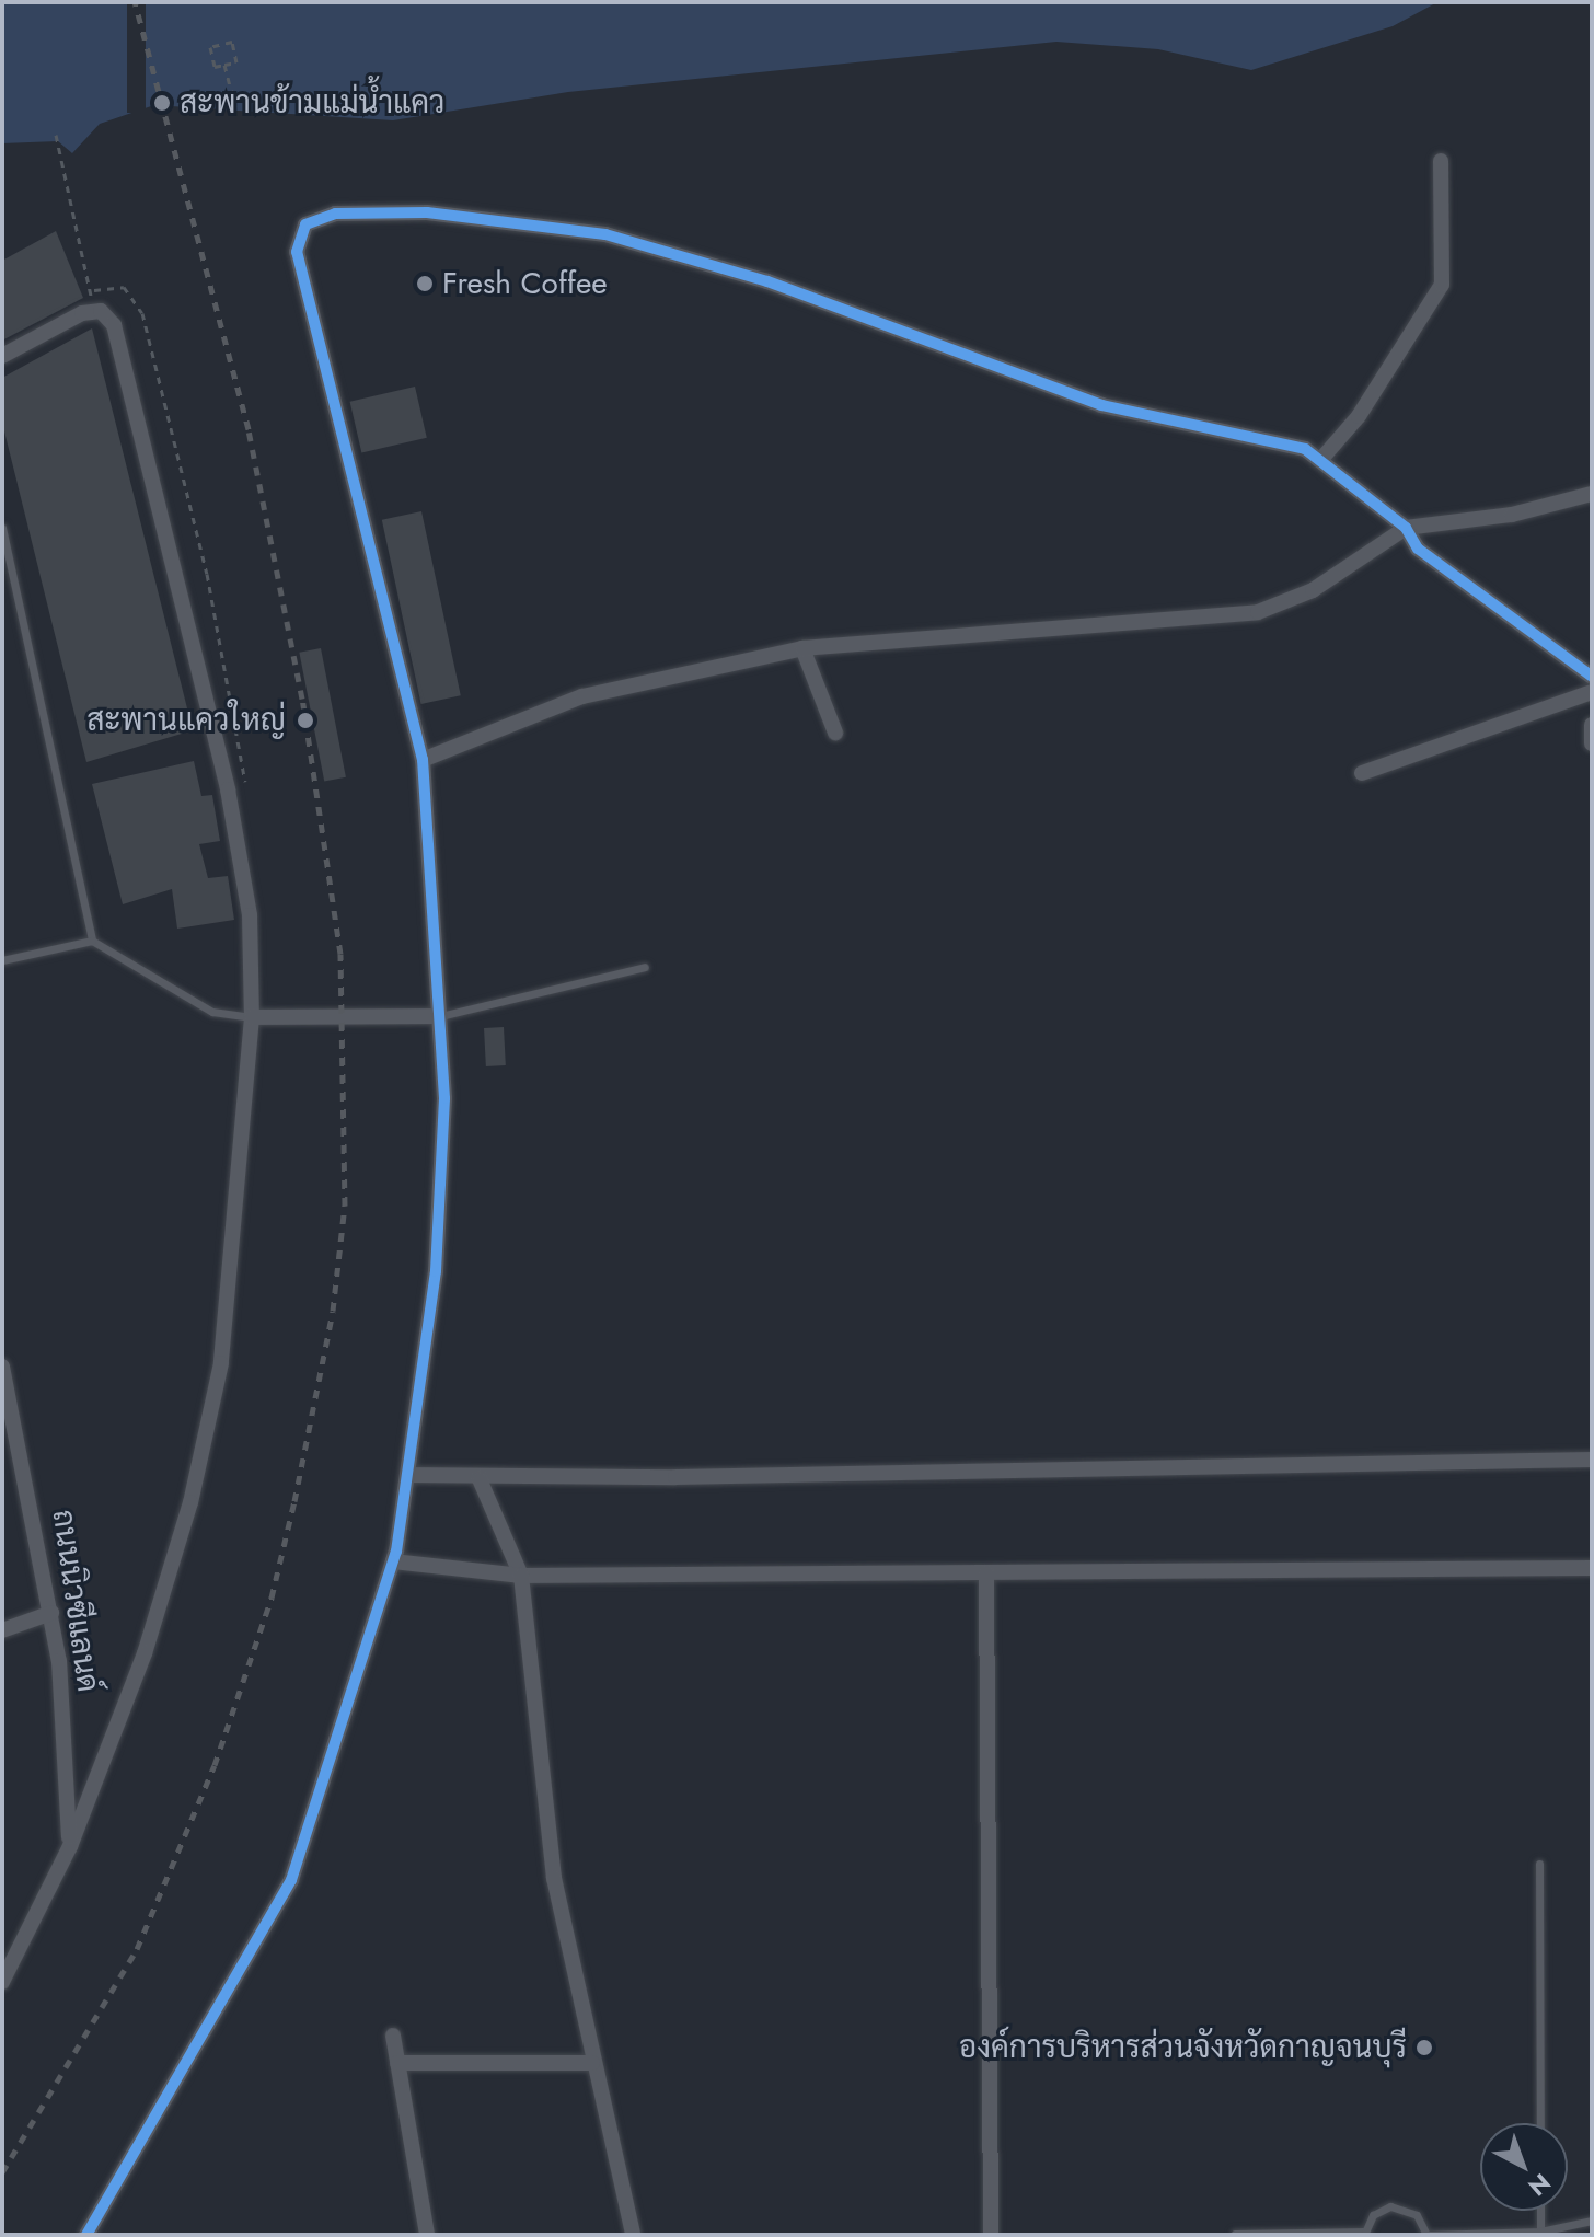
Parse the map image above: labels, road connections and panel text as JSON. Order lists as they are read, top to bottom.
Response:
{
  "streets": {
    "street": ["ถนนนิวซีแลนด์"]
  },
  "places": [
    "สะพานข้ามแม่น้ำแคว",
    "Fresh Coffee",
    "สะพานแควใหญ่",
    "องค์การบริหารส่วนจังหวัดกาญจนบุรี"
  ],
  "north": "bottom right"
}
